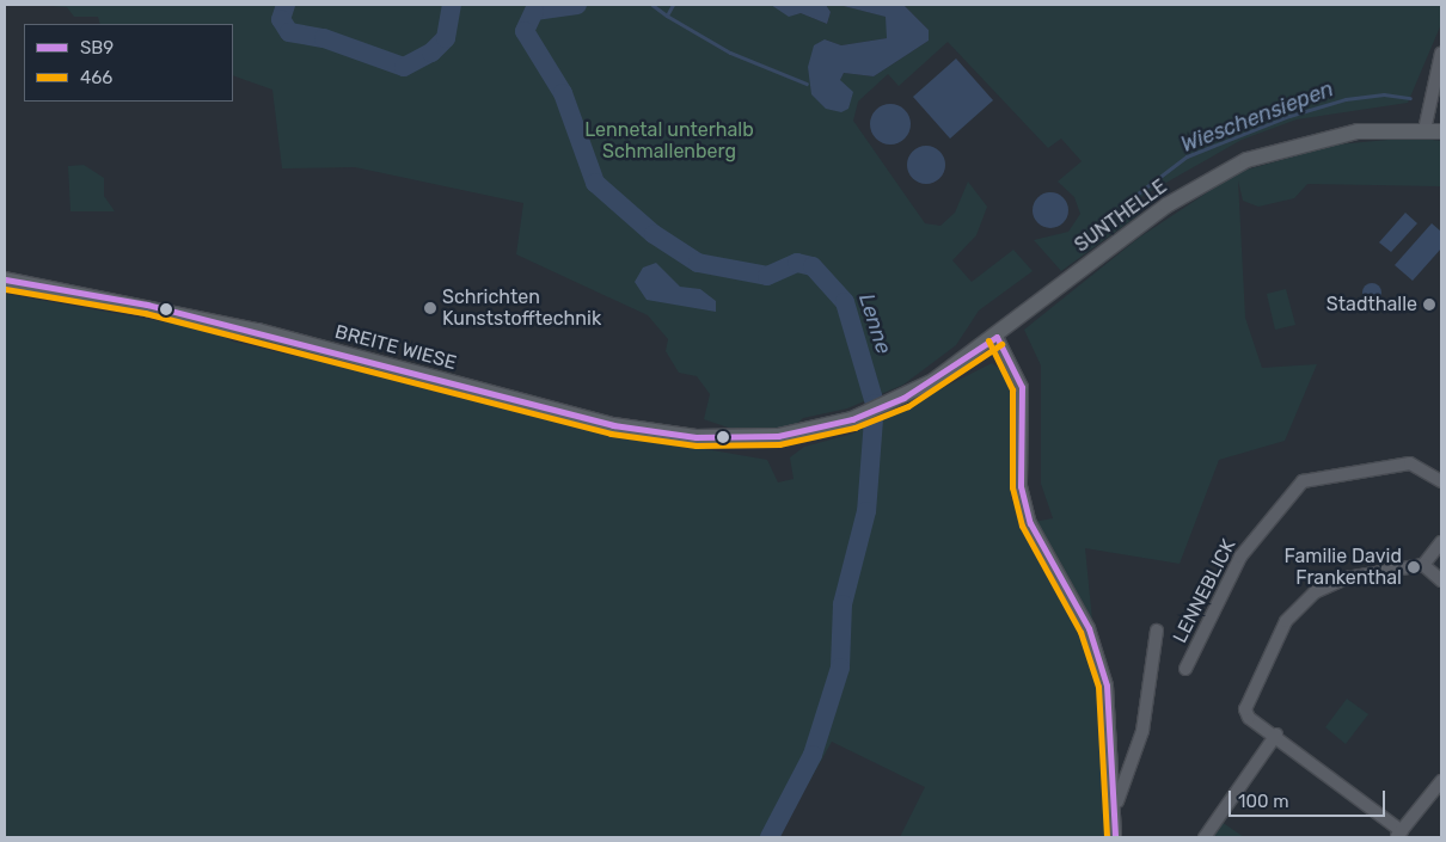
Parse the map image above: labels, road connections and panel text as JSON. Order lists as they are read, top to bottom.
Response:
{
  "streets": {
    "main road": ["SUNTHELLE", "BREITE WIESE"],
    "street": ["LENNEBLICK"]
  },
  "crossings": [
    ["SUNTHELLE", "BREITE WIESE"]
  ],
  "water": ["Wieschensiepen", "Lenne"],
  "parks": ["Lennetal unterhalb Schmallenberg"],
  "places": ["Stadthalle", "Schrichten Kunststofftechnik", "Familie David Frankenthal"],
  "lines": ["transit line SB9", "transit line 466"],
  "legend": ["SB9", "466"],
  "scale_bar": "100 m"
}
